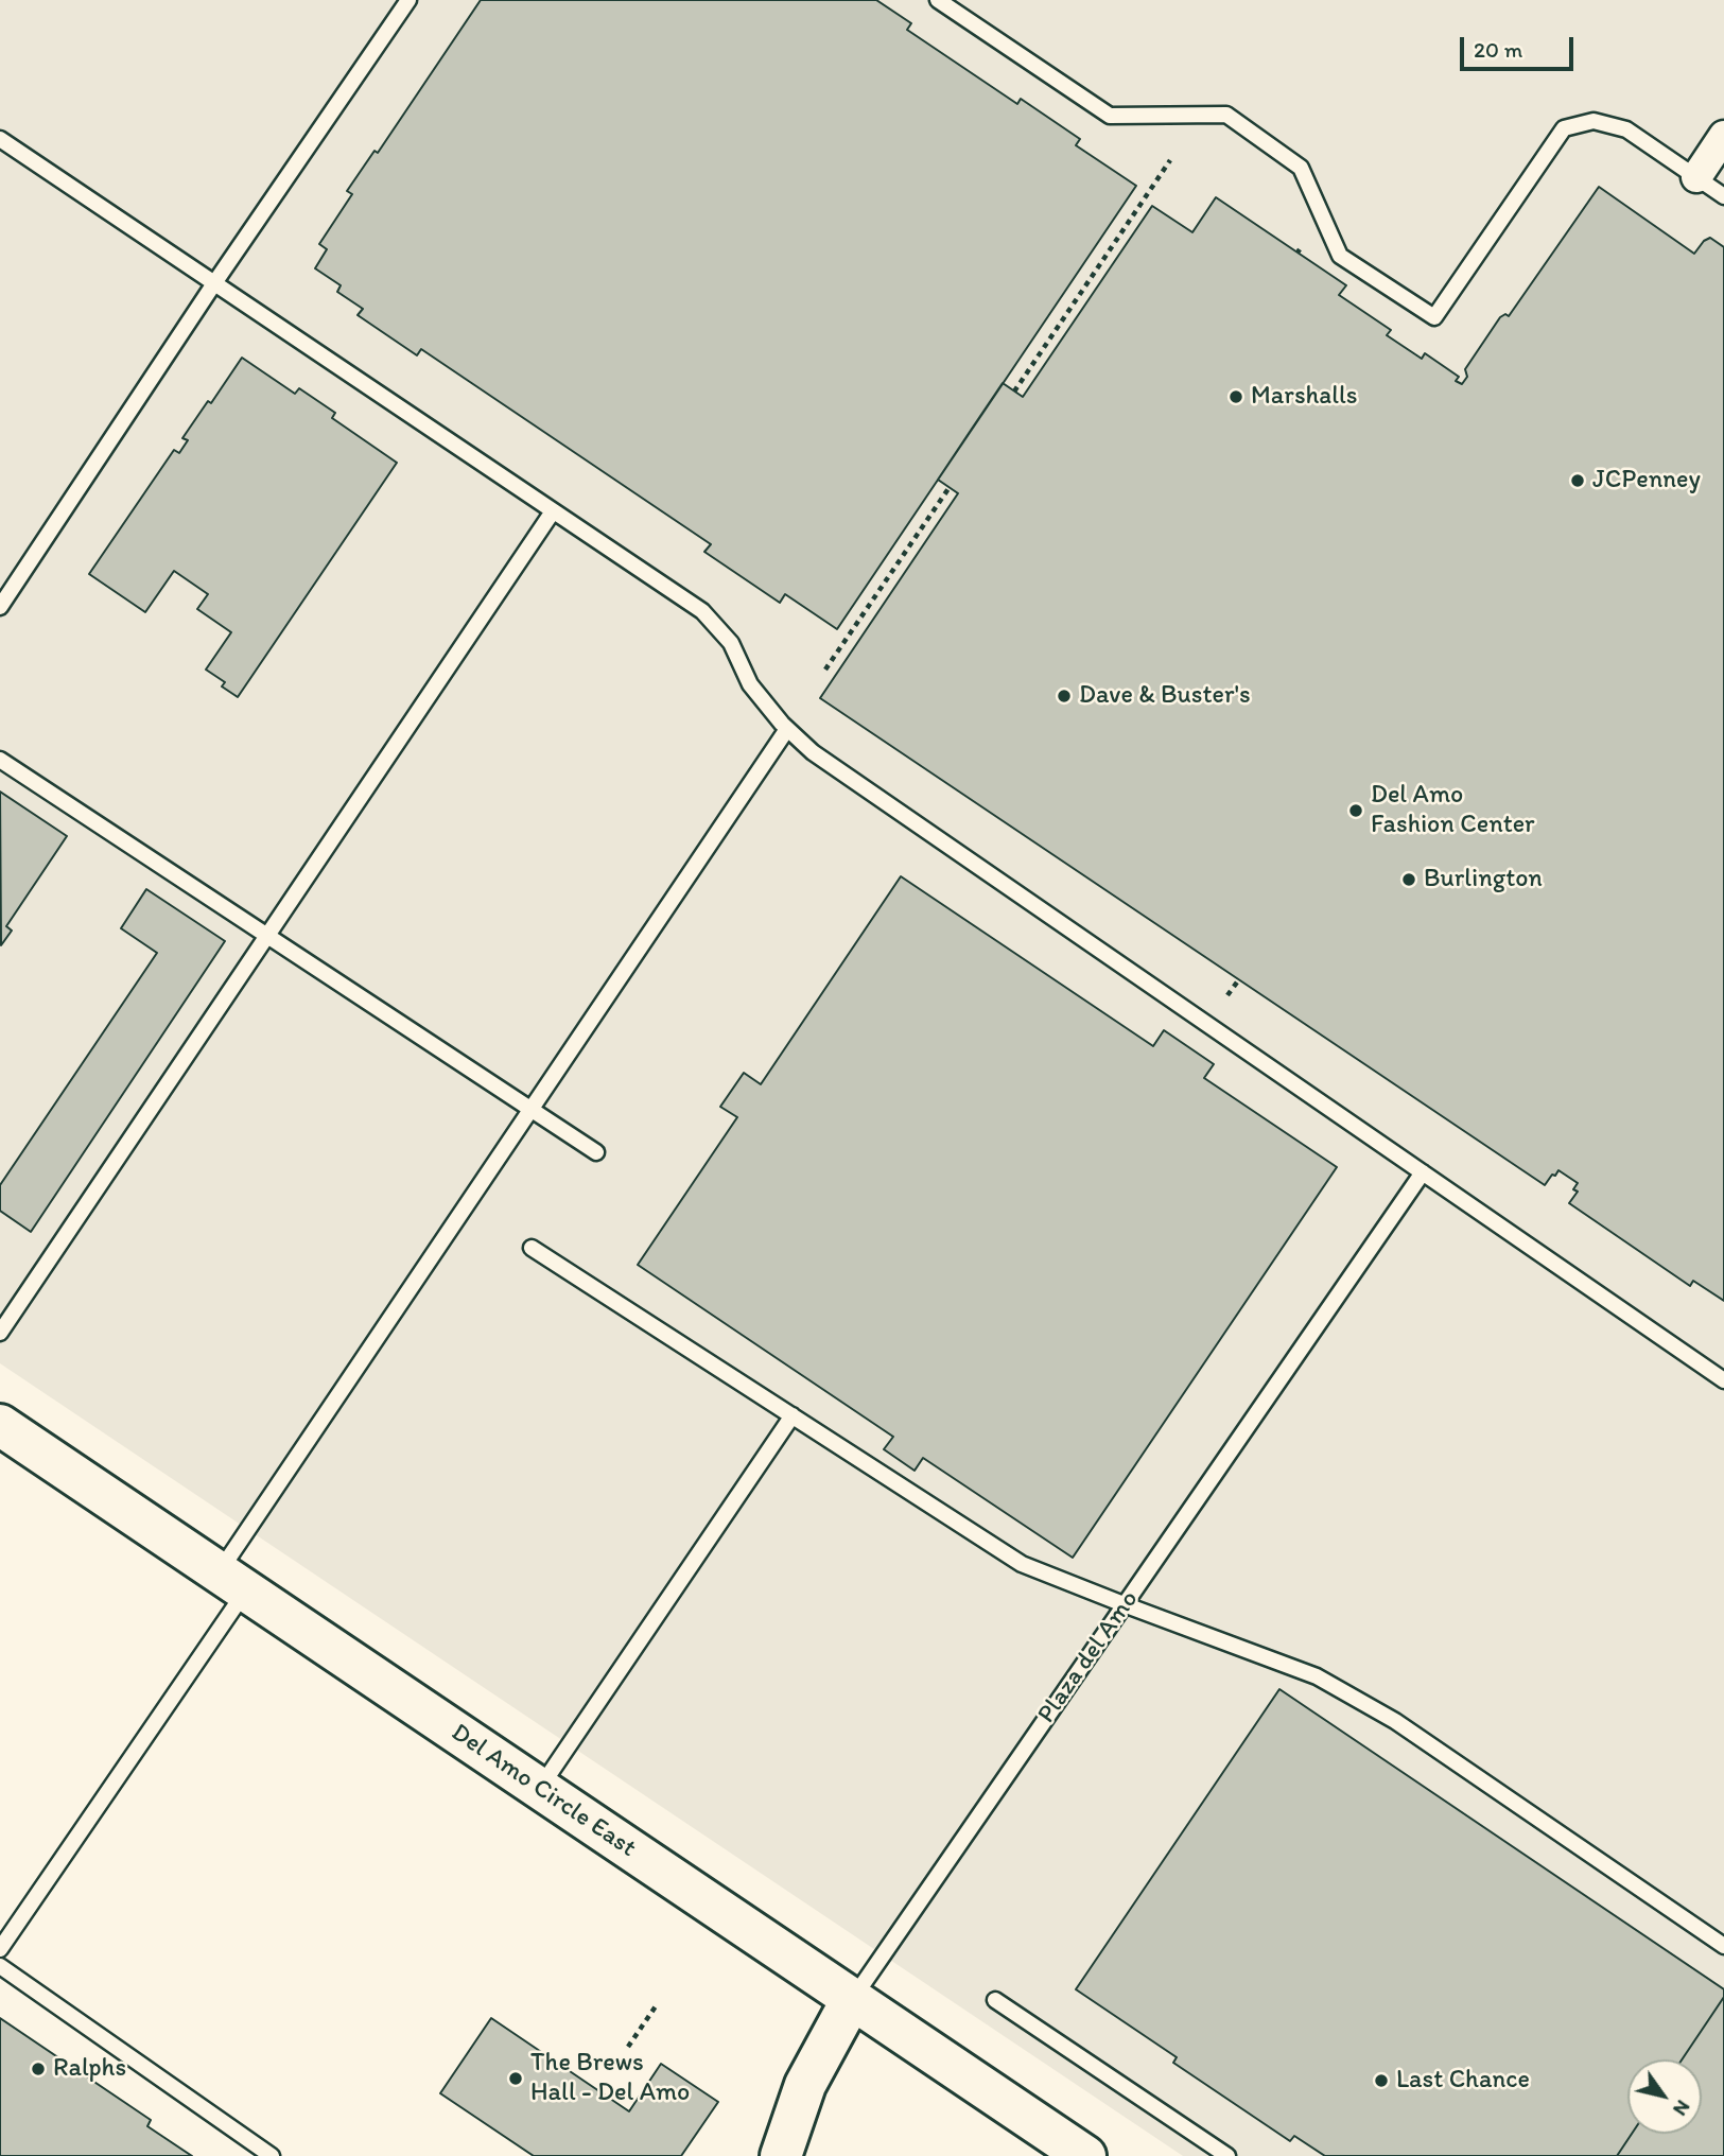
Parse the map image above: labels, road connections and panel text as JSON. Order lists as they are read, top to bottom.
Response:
{
  "streets": {
    "street": ["Plaza del Amo", "Del Amo Circle East"]
  },
  "crossings": [
    ["Plaza del Amo", "Del Amo Circle East"]
  ],
  "places": [
    "Marshalls",
    "JCPenney",
    "Dave & Buster's",
    "Del Amo Fashion Center",
    "Burlington",
    "Ralphs",
    "The Brews Hall - Del Amo",
    "Last Chance"
  ],
  "scale_bar": "20 m",
  "north": "bottom right"
}
